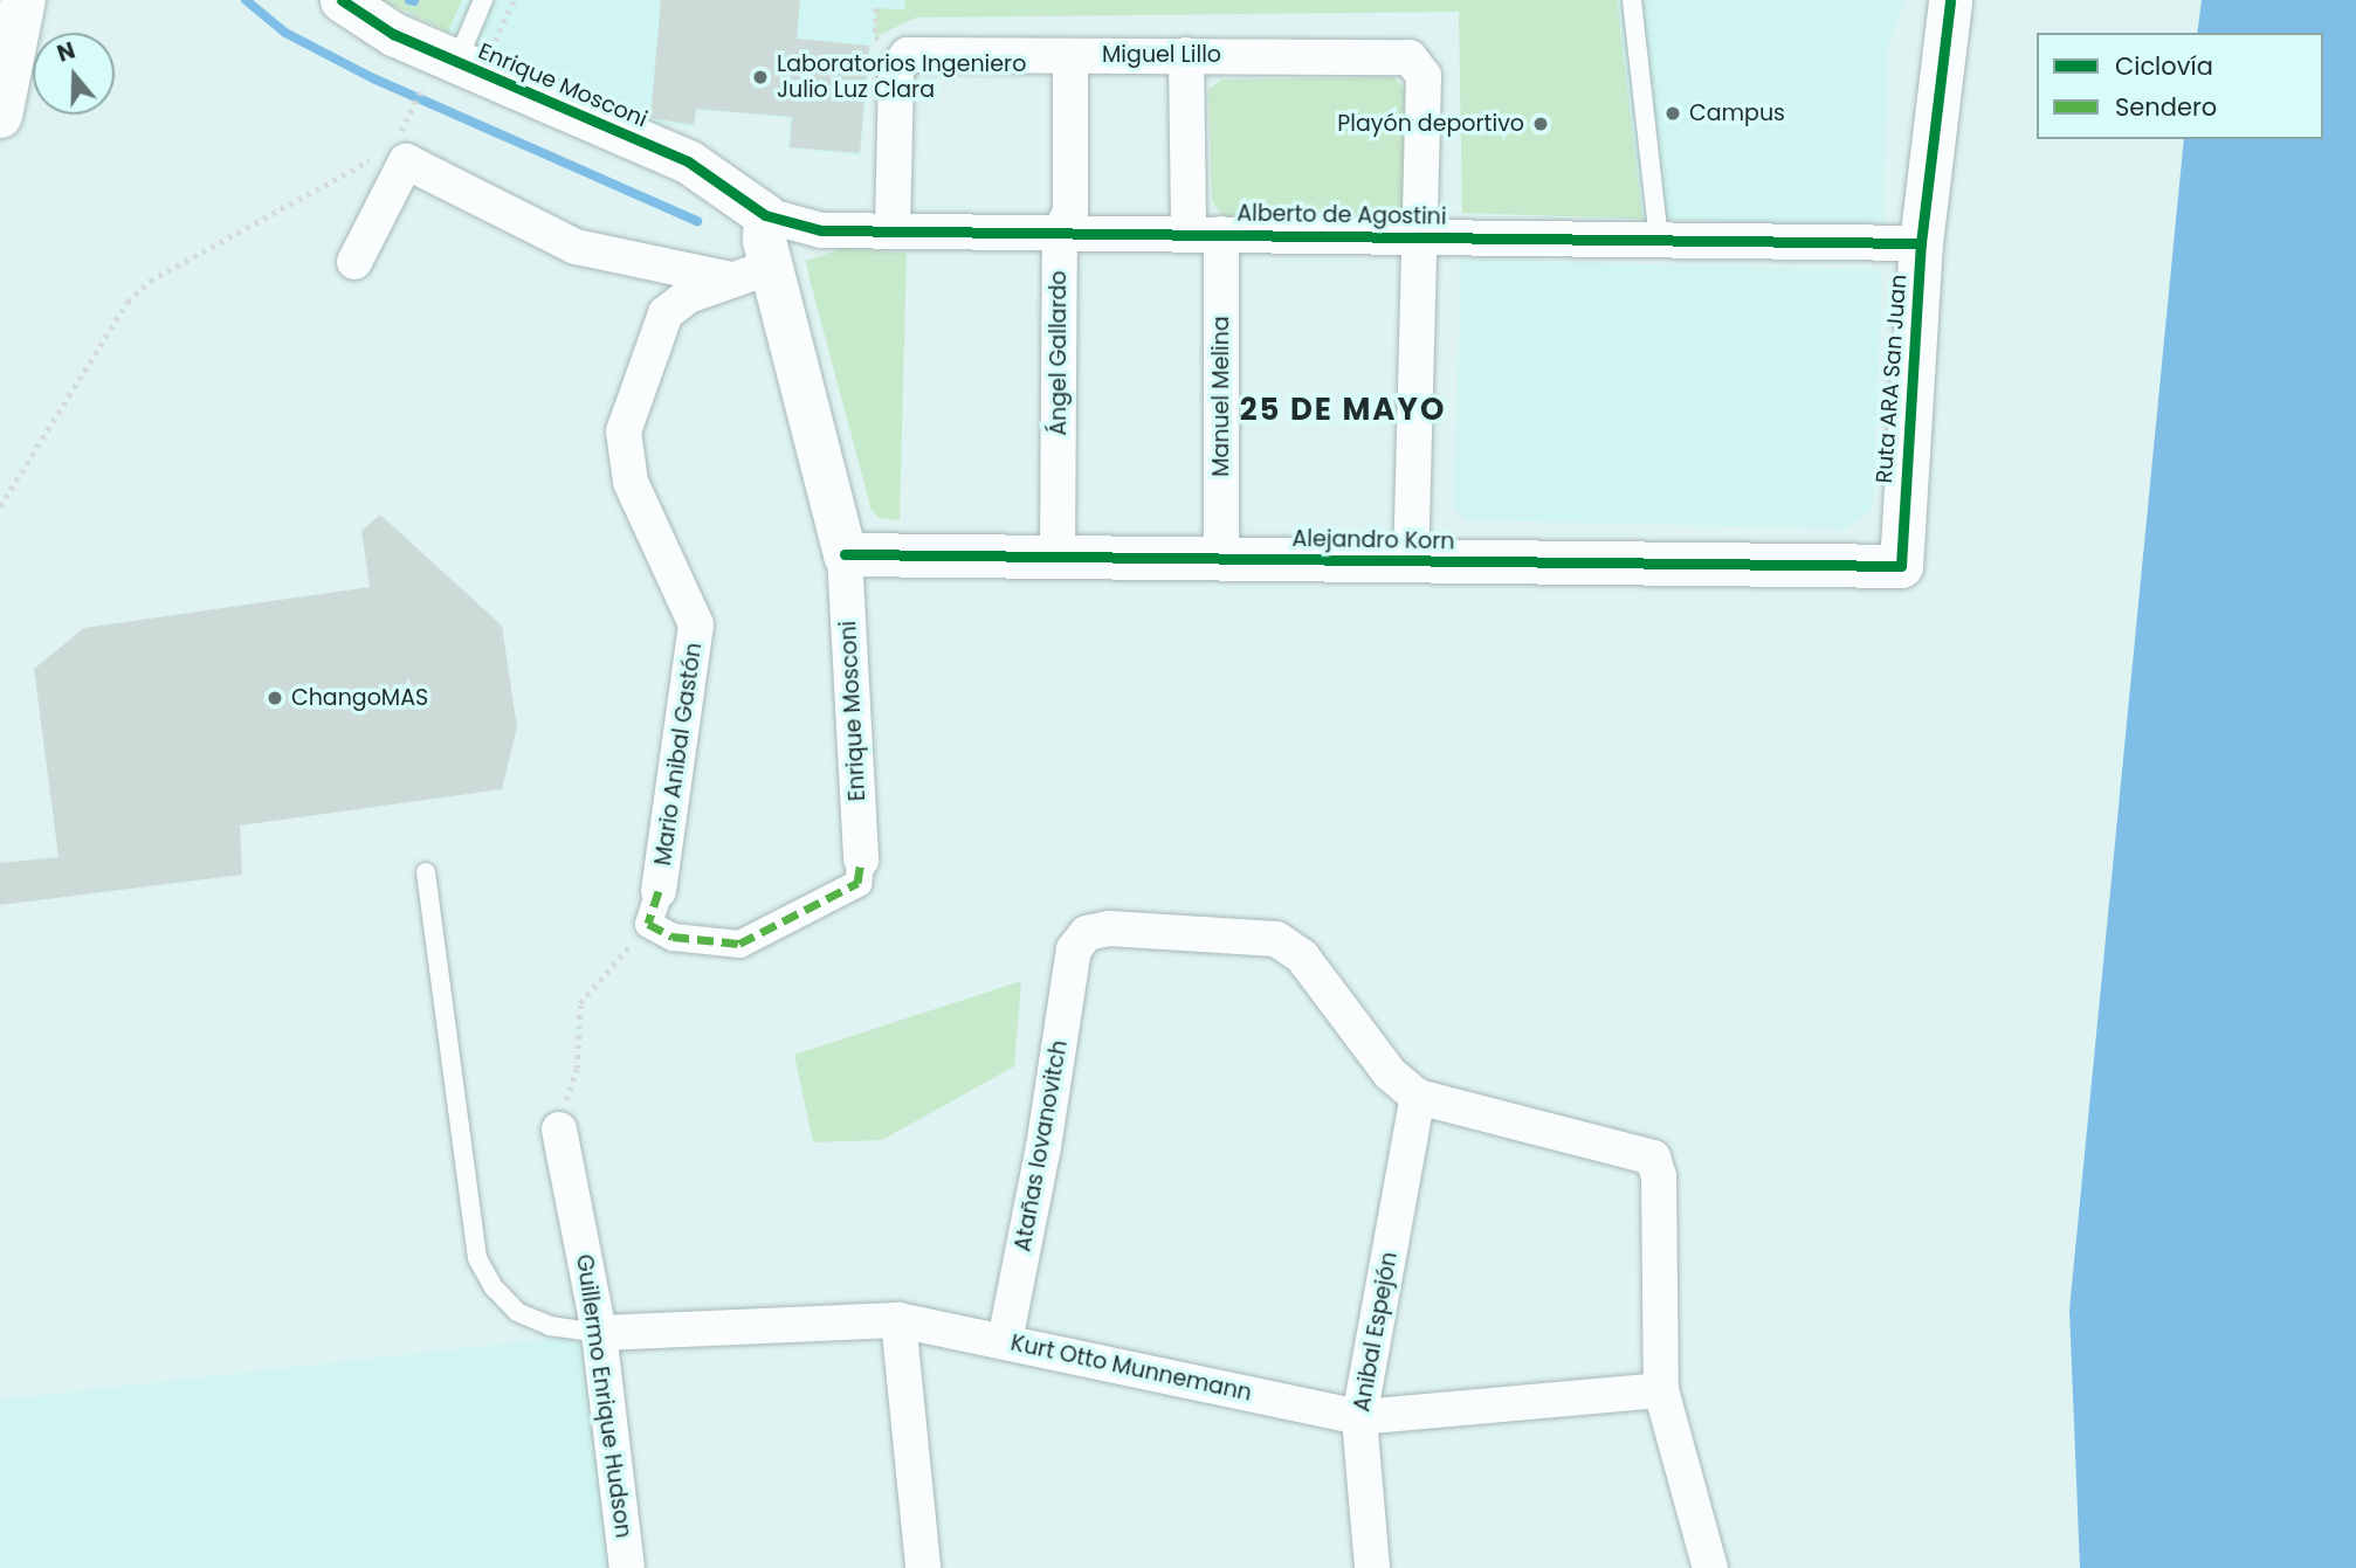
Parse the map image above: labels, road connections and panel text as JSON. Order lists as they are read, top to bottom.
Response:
{
  "streets": {
    "street": [
      "Miguel Lillo",
      "Enrique Mosconi",
      "Alberto de Agostini",
      "Ángel Gallardo",
      "Ruta ARA San Juan",
      "Manuel Melina",
      "Alejandro Korn",
      "Mario Anibal Gastón",
      "Atañas Iovanovitch",
      "Anibal Espejón",
      "Kurt Otto Munnemann",
      "Guillermo Enrique Hudson"
    ]
  },
  "crossings": [
    ["Miguel Lillo", "Alberto de Agostini"],
    ["Miguel Lillo", "Ángel Gallardo"],
    ["Miguel Lillo", "Manuel Melina"],
    ["Enrique Mosconi", "Alberto de Agostini"],
    ["Enrique Mosconi", "Alejandro Korn"],
    ["Enrique Mosconi", "Mario Anibal Gastón"],
    ["Alberto de Agostini", "Ángel Gallardo"],
    ["Alberto de Agostini", "Ruta ARA San Juan"],
    ["Alberto de Agostini", "Manuel Melina"],
    ["Ángel Gallardo", "Alejandro Korn"],
    ["Ruta ARA San Juan", "Alejandro Korn"],
    ["Manuel Melina", "Alejandro Korn"],
    ["Atañas Iovanovitch", "Anibal Espejón"],
    ["Atañas Iovanovitch", "Kurt Otto Munnemann"],
    ["Anibal Espejón", "Kurt Otto Munnemann"],
    ["Kurt Otto Munnemann", "Guillermo Enrique Hudson"]
  ],
  "districts": ["25 DE MAYO"],
  "places": [
    "Laboratorios Ingeniero Julio Luz Clara",
    "Campus",
    "Playón deportivo",
    "ChangoMAS"
  ],
  "legend": ["Ciclovía", "Sendero"],
  "north": "top"
}
